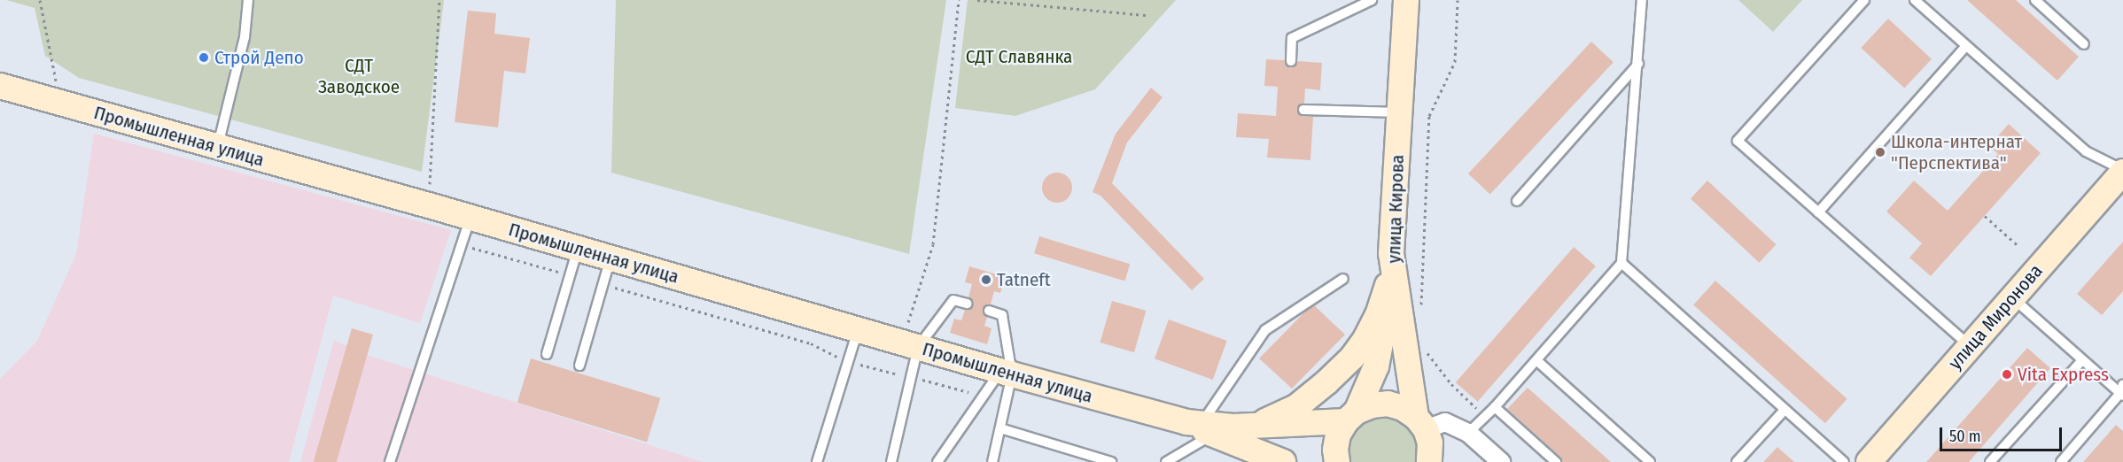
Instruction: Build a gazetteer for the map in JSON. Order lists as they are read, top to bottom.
{
  "streets": {
    "main road": ["Промышленная улица", "улица Кирова", "улица Миронова"]
  },
  "parks": ["СДТ Славянка", "СДТ Заводское"],
  "places": [
    "Строй Депо",
    "Школа-интернат \"Перспектива\"",
    "Tatneft",
    "Vita Express"
  ],
  "scale_bar": "50 m"
}
